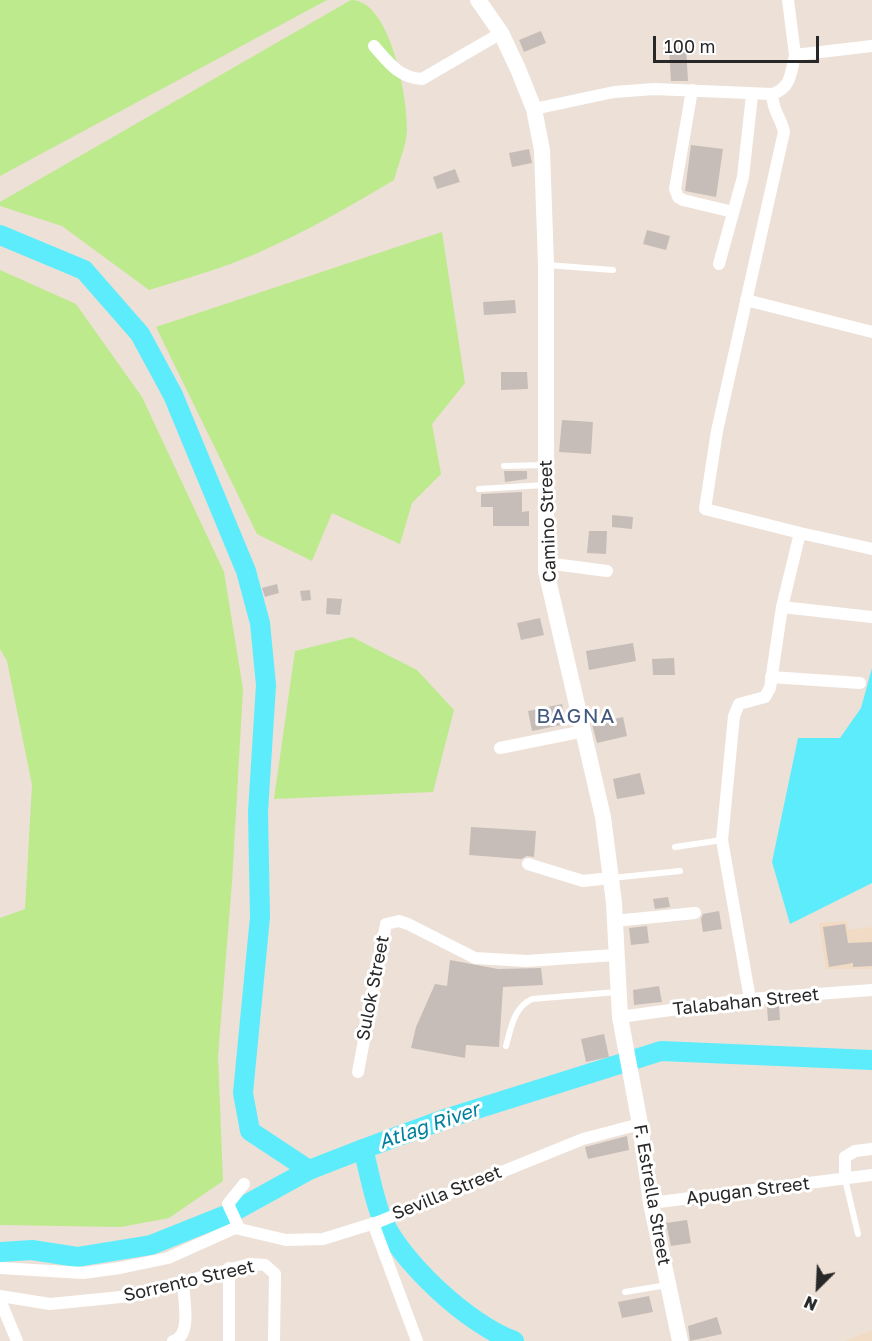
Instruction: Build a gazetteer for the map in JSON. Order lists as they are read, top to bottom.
{
  "streets": {
    "main road": ["Camino Street", "F. Estrella Street"],
    "street": [
      "Sulok Street",
      "Talabahan Street",
      "Apugan Street",
      "Sevilla Street",
      "Sorrento Street"
    ]
  },
  "crossings": [
    ["Camino Street", "Sulok Street"],
    ["Camino Street", "Talabahan Street"],
    ["Camino Street", "F. Estrella Street"],
    ["Apugan Street", "F. Estrella Street"],
    ["Sevilla Street", "F. Estrella Street"]
  ],
  "districts": ["BAGNA"],
  "water": ["Atlag River"],
  "scale_bar": "100 m",
  "north": "bottom left"
}
